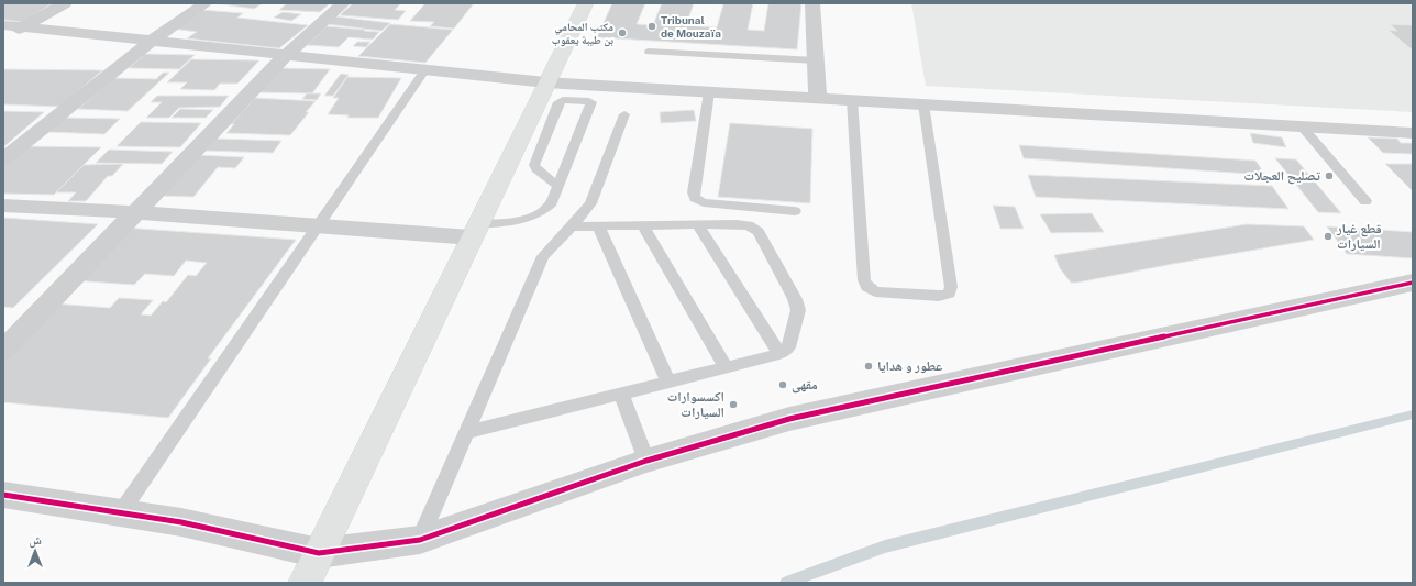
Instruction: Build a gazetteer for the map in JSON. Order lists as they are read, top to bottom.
{
  "places": [
    "Tribunal de Mouzaïa",
    "مكتب المحامي بن طيبة يعقوب",
    "تصليح العجلات",
    "قطع غيار السيارات",
    "عطور و هدايا",
    "مقهى",
    "اكسسوارات السيارات"
  ],
  "north": "top"
}
